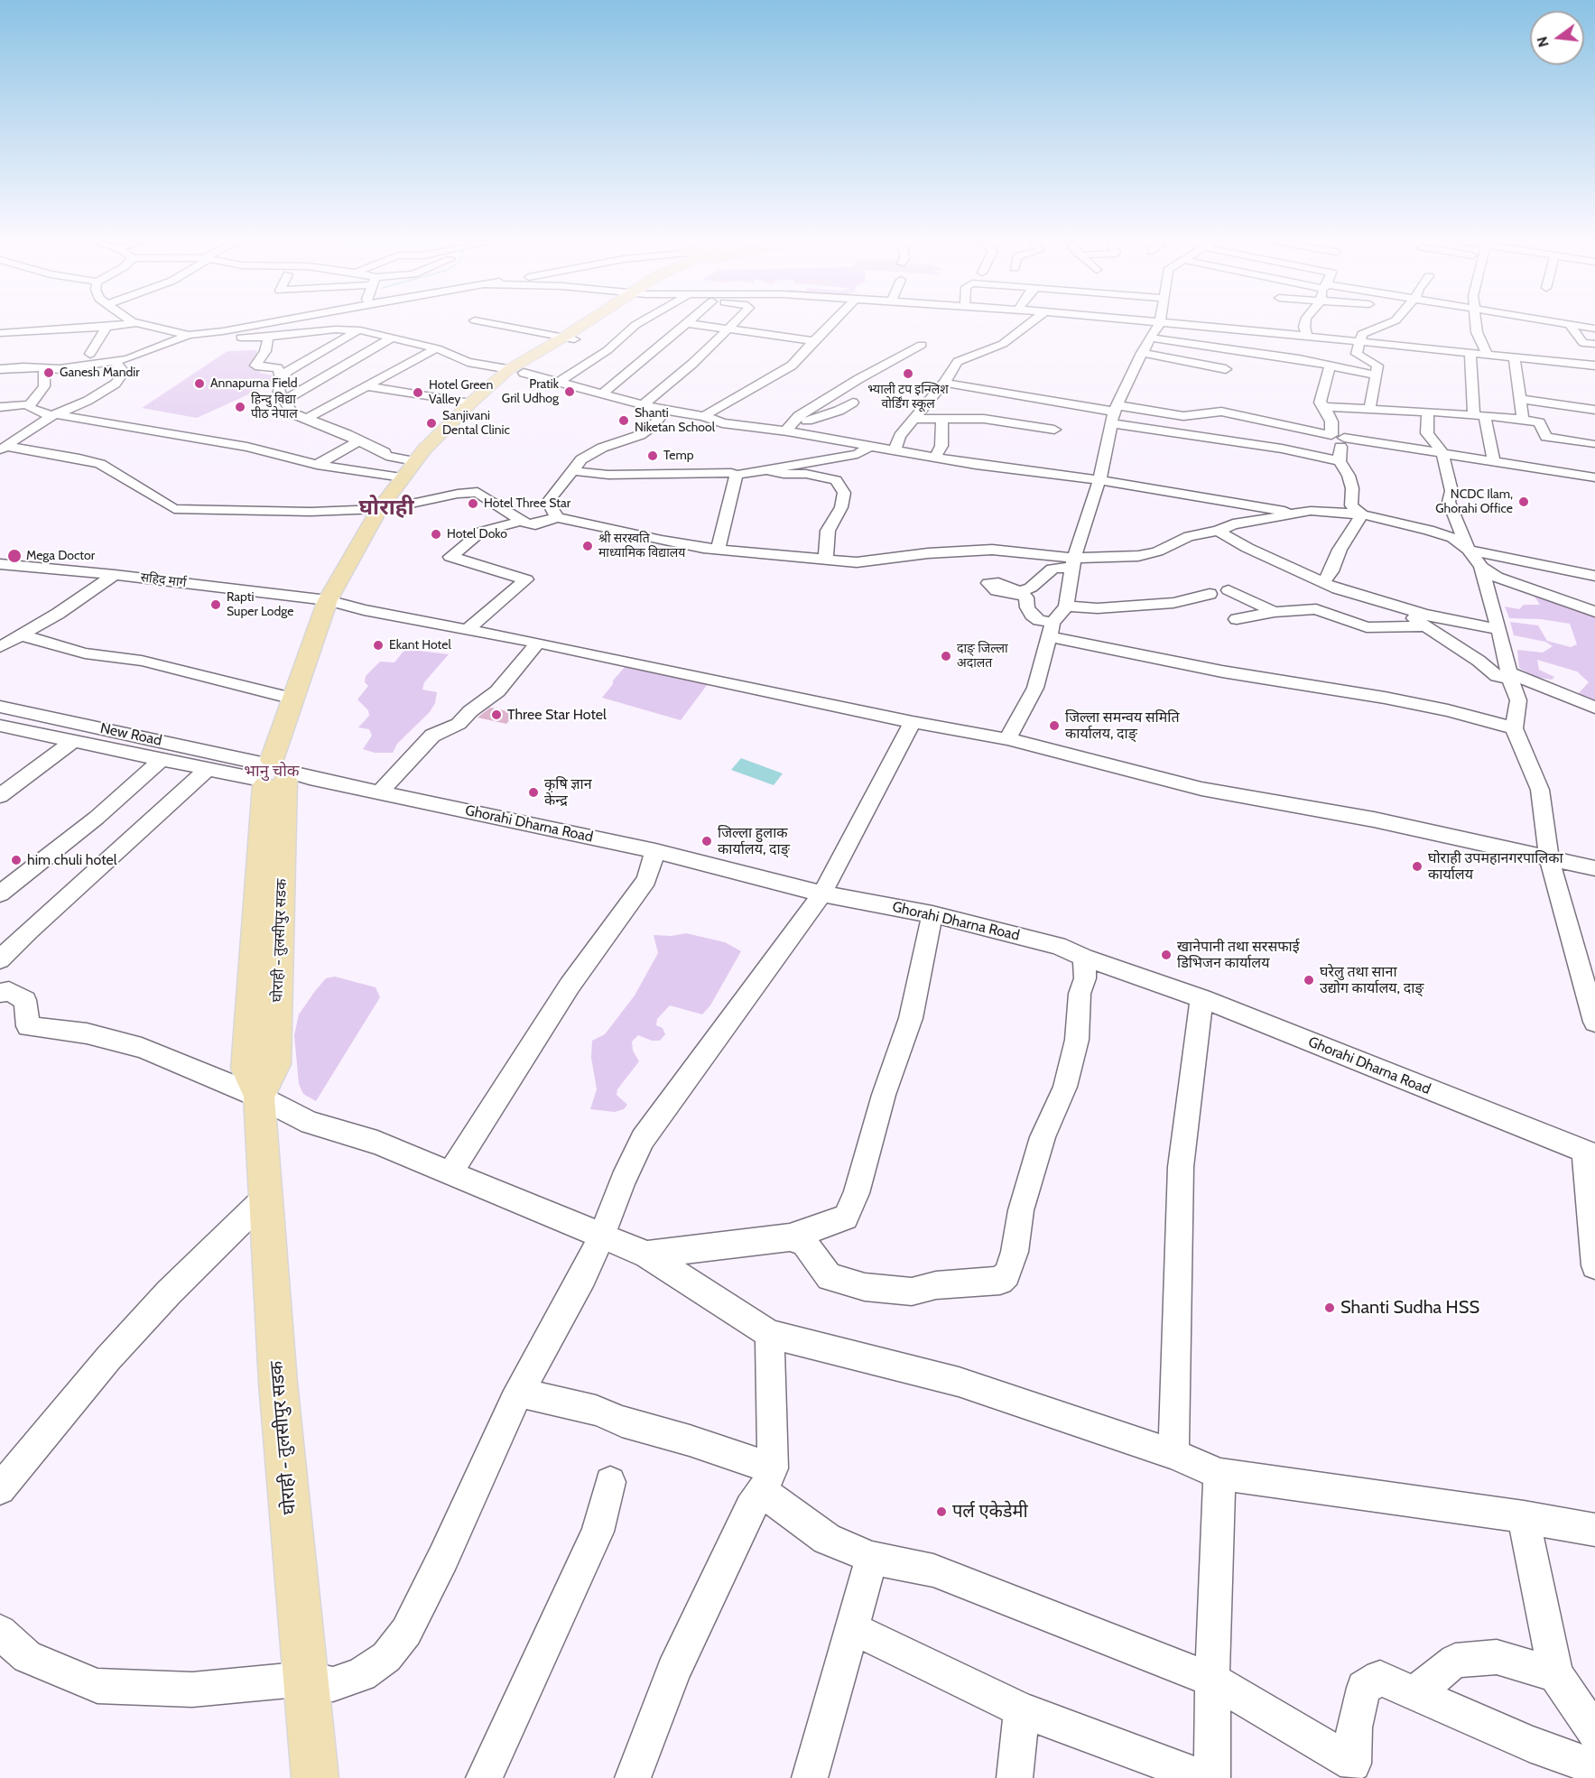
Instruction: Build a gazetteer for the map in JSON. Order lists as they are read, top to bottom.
{
  "streets": {
    "main road": ["घोराही - तुलसीपुर सडक"],
    "street": ["सहिद मार्ग", "New Road", "Ghorahi Dharna Road"]
  },
  "crossings": [
    ["सहिद मार्ग", "घोराही - तुलसीपुर सडक"],
    ["New Road", "Ghorahi Dharna Road"],
    ["New Road", "घोराही - तुलसीपुर सडक"],
    ["Ghorahi Dharna Road", "घोराही - तुलसीपुर सडक"]
  ],
  "districts": ["घोराही", "भानु चोक"],
  "places": [
    "Ganesh Mandir",
    "भ्याली टप इन्ग्लिश वोर्डिंग स्कूल",
    "Annapurna Field",
    "Pratik Gril Udhog",
    "Hotel Green Valley",
    "हिन्दु विद्या पीठ नेपाल",
    "Shanti Niketan School",
    "Sanjivani Dental Clinic",
    "Temp",
    "NCDC Ilam, Ghorahi Office",
    "Hotel Three Star",
    "Hotel Doko",
    "श्री सरस्वति माध्यामिक विद्यालय",
    "Mega Doctor",
    "Rapti Super Lodge",
    "Ekant Hotel",
    "दाङ् जिल्ला अदालत",
    "Three Star Hotel",
    "जिल्ला समन्वय समिति कार्यालय, दाङ्",
    "कृषि ज्ञान केन्द्र",
    "जिल्ला हुलाक कार्यालय, दाङ्",
    "him chuli hotel",
    "घोराही उपमहानगरपालिका कार्यालय",
    "खानेपानी तथा सरसफाई डिभिजन कार्यालय",
    "घरेलु तथा साना उद्योग कार्यालय, दाङ्",
    "Shanti Sudha HSS",
    "पर्ल एकेडेमी"
  ],
  "north": "left"
}
